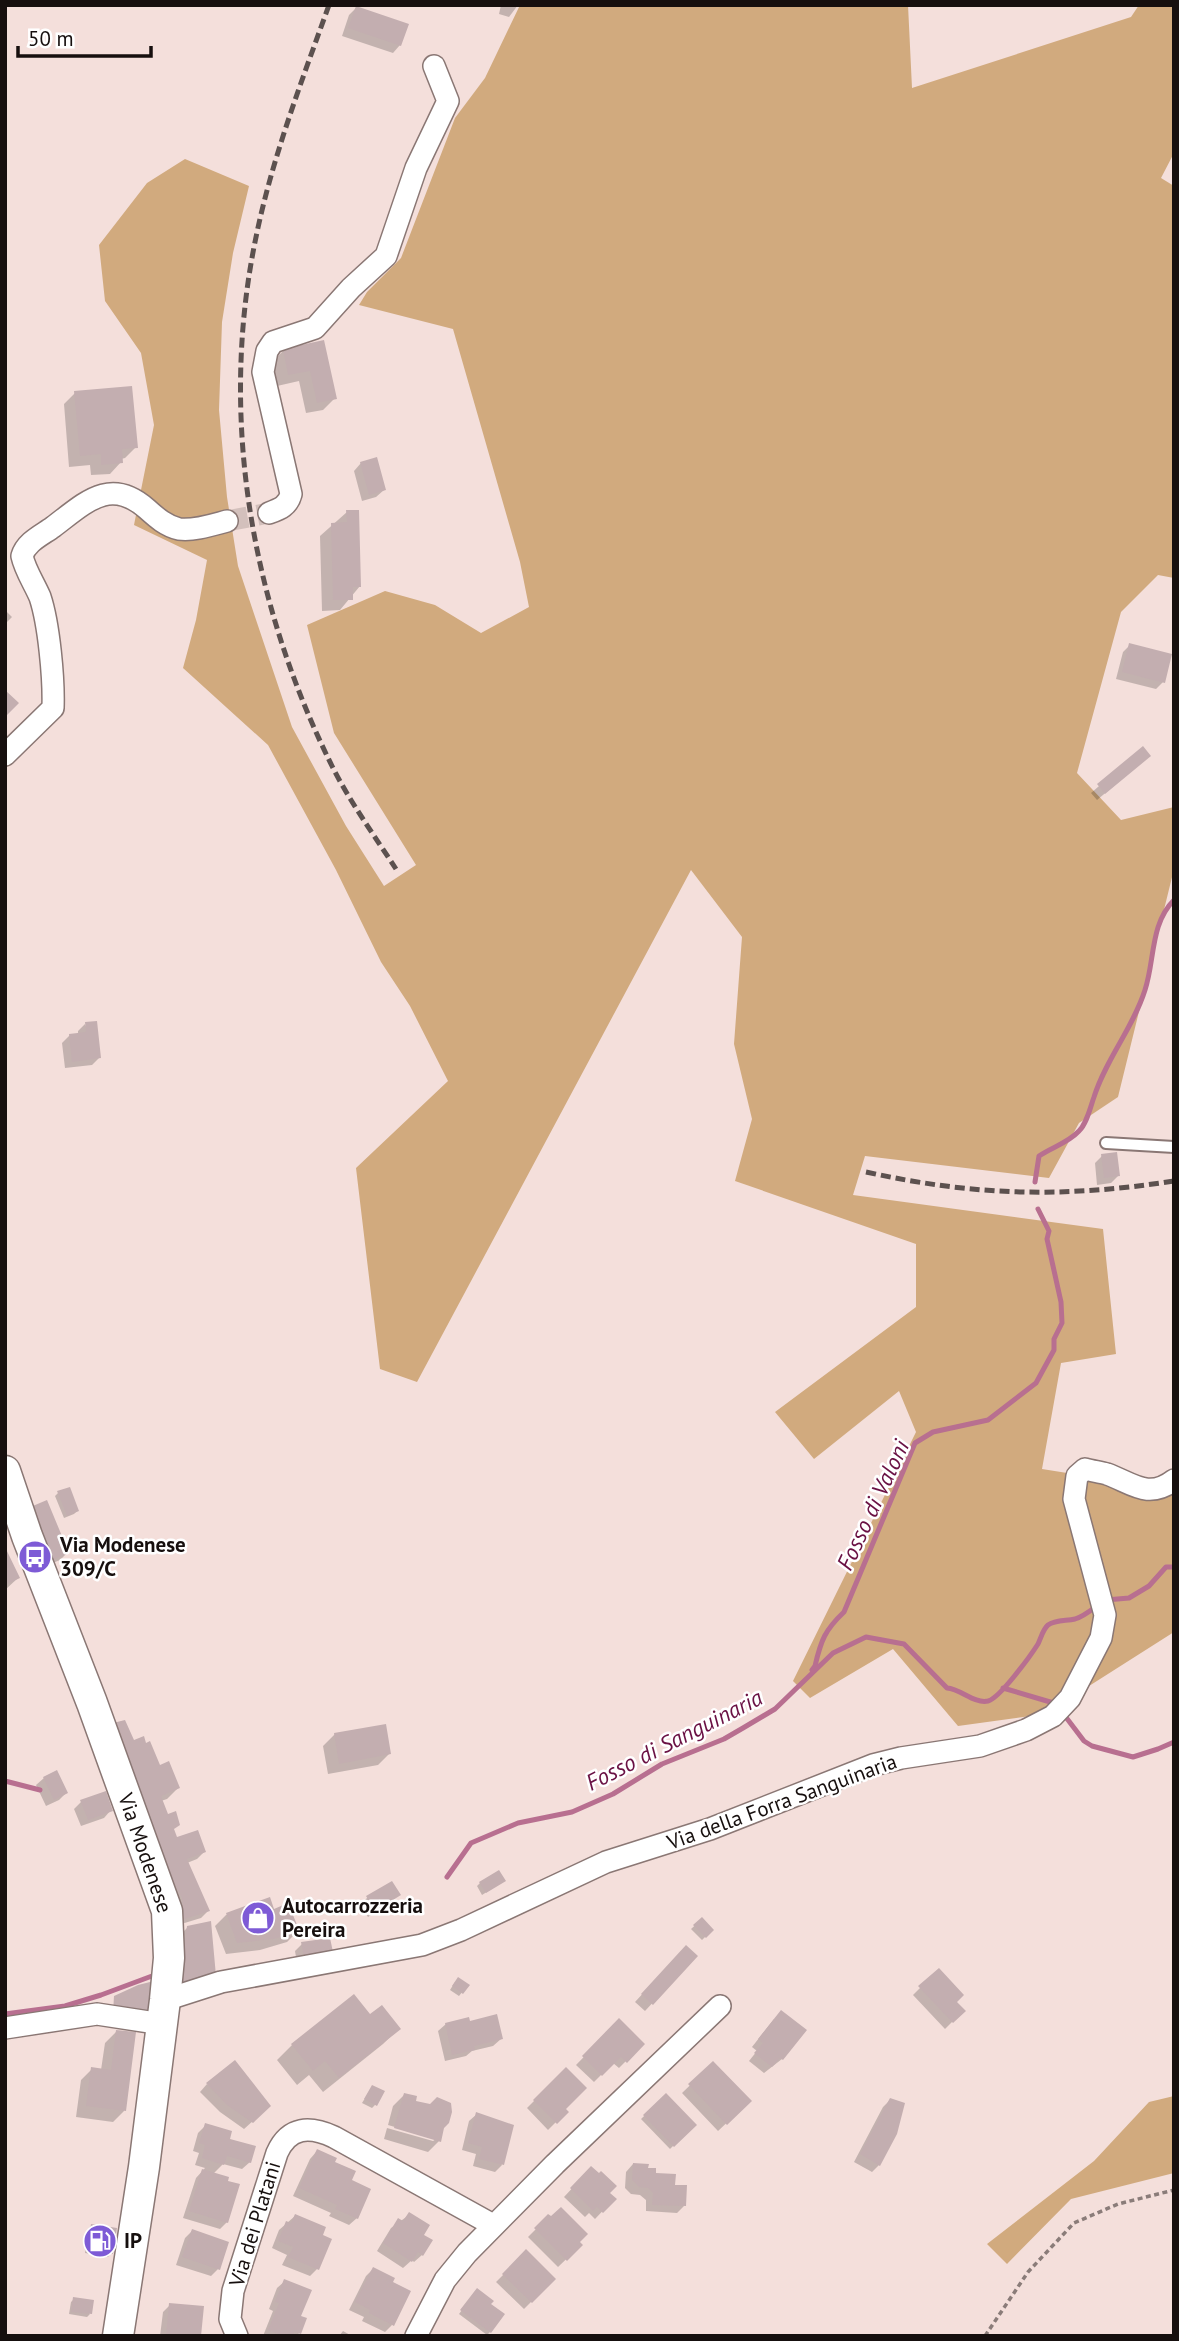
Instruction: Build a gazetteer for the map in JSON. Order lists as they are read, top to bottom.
{
  "streets": {
    "street": ["Via della Forra Sanguinaria", "Via Modenese", "Via dei Platani"]
  },
  "crossings": [
    ["Via della Forra Sanguinaria", "Via Modenese"]
  ],
  "water": ["Fosso di Valoni", "Fosso di Sanguinaria"],
  "places": {
    "bus stop": ["Via Modenese 309/C"],
    "shop": ["Autocarrozzeria Pereira"],
    "fuel station": ["IP"]
  },
  "scale_bar": "50 m"
}
